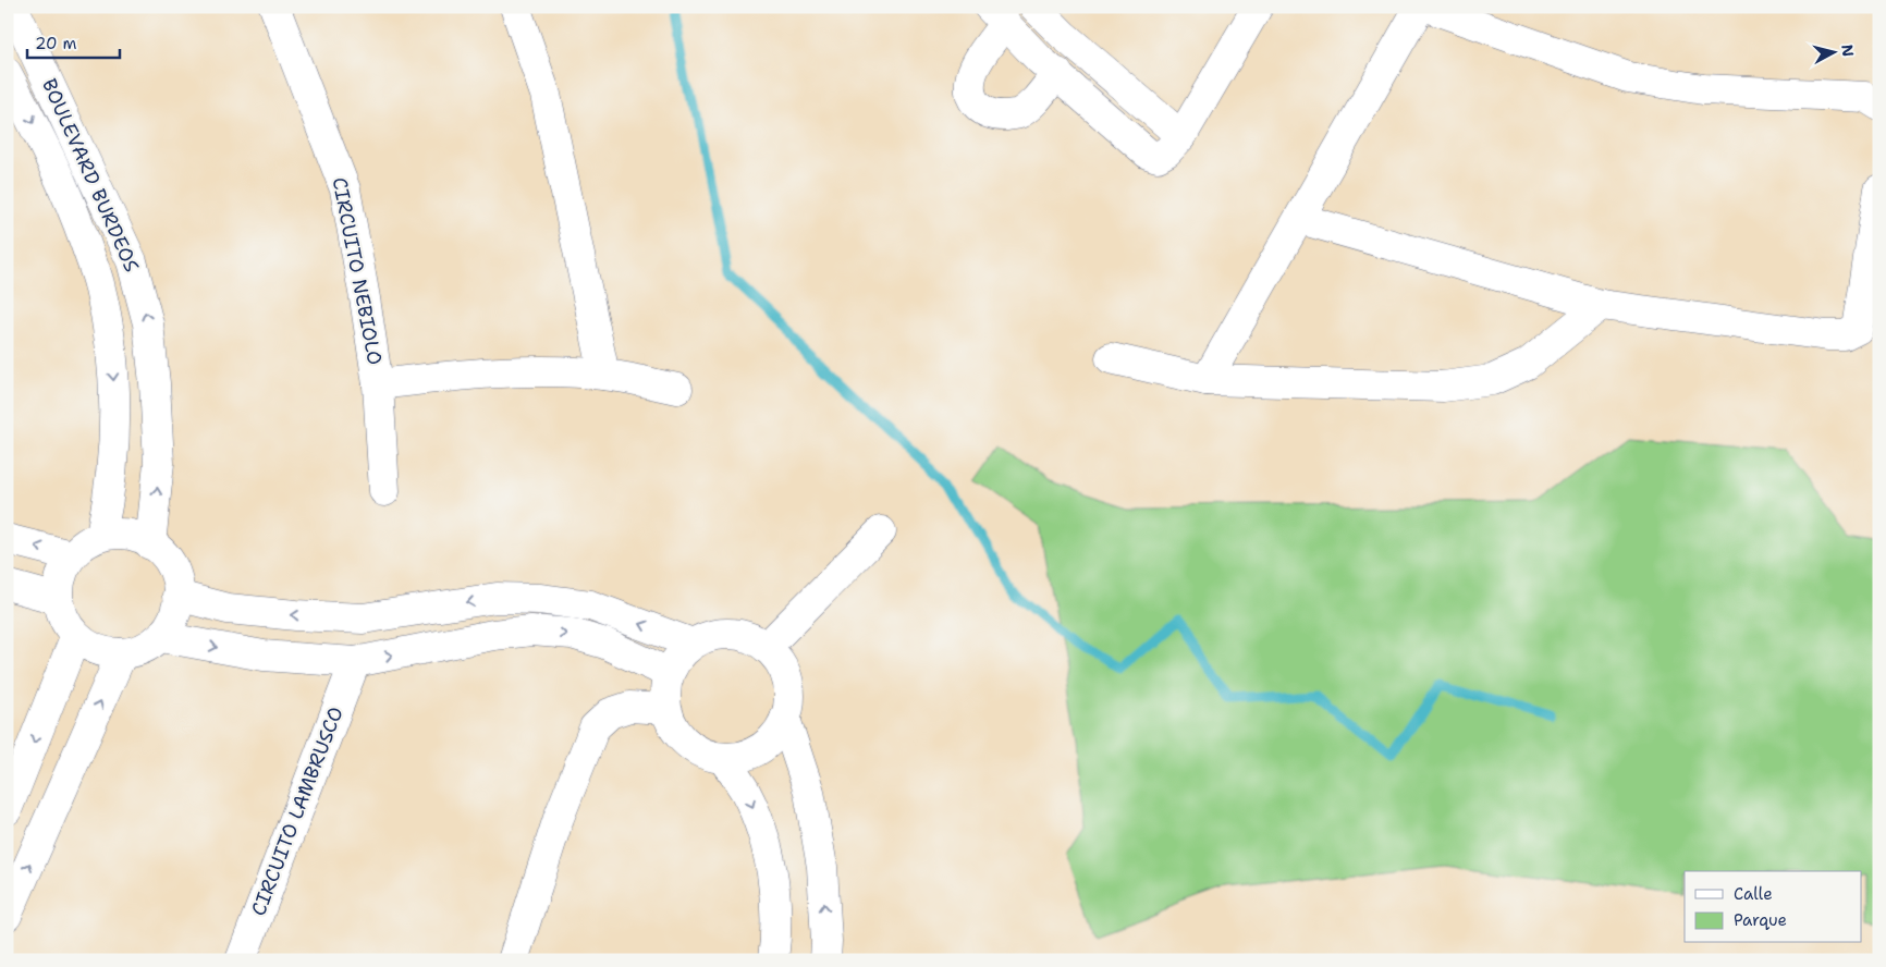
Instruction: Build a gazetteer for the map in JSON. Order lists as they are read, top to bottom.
{
  "streets": {
    "street": ["BOULEVARD BURDEOS", "CIRCUITO NEBIOLO", "CIRCUITO LAMBRUSCO"]
  },
  "legend": ["Calle", "Parque"],
  "scale_bar": "20 m",
  "north": "right"
}
